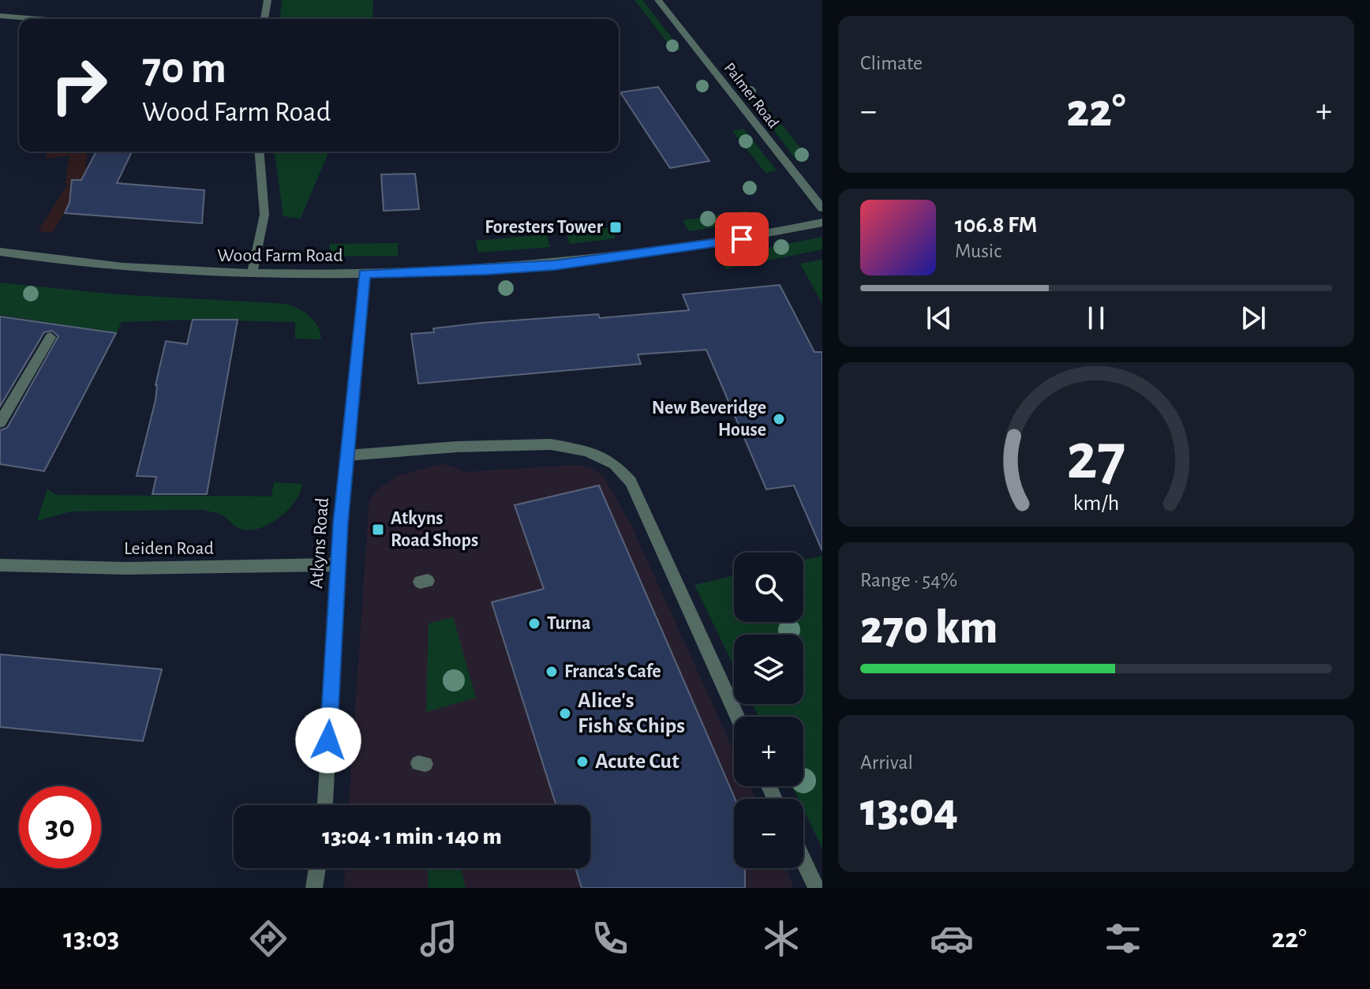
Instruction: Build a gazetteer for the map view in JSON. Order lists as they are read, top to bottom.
{
  "streets": {
    "street": [
      "Palmer Road",
      "Wood Farm Road",
      "Atkyns Road",
      "Leiden Road"
    ]
  },
  "crossings": [
    ["Wood Farm Road", "Atkyns Road"],
    ["Atkyns Road", "Leiden Road"]
  ],
  "places": {
    "transit": ["Foresters Tower", "Atkyns Road Shops"],
    "other": [
      "New Beveridge House",
      "Turna",
      "Franca's Cafe",
      "Alice's Fish & Chips",
      "Acute Cut"
    ]
  },
  "page": {
    "tile": [
      "Climate",
      ["Range · 54%", "270 km"],
      ["Arrival", "13:04"]
    ],
    "turn": ["70 m", "Wood Farm Road"],
    "heat": ["−", "22°", "+"],
    "song": ["106.8 FM", "Music"],
    "map_buttons": ["+", "−"],
    "limit": "30",
    "trip": "13:04 · 1 min · 140 m",
    "tabs": ["13:03", "22°"],
    "gauge": ["27", "km/h"]
  }
}
